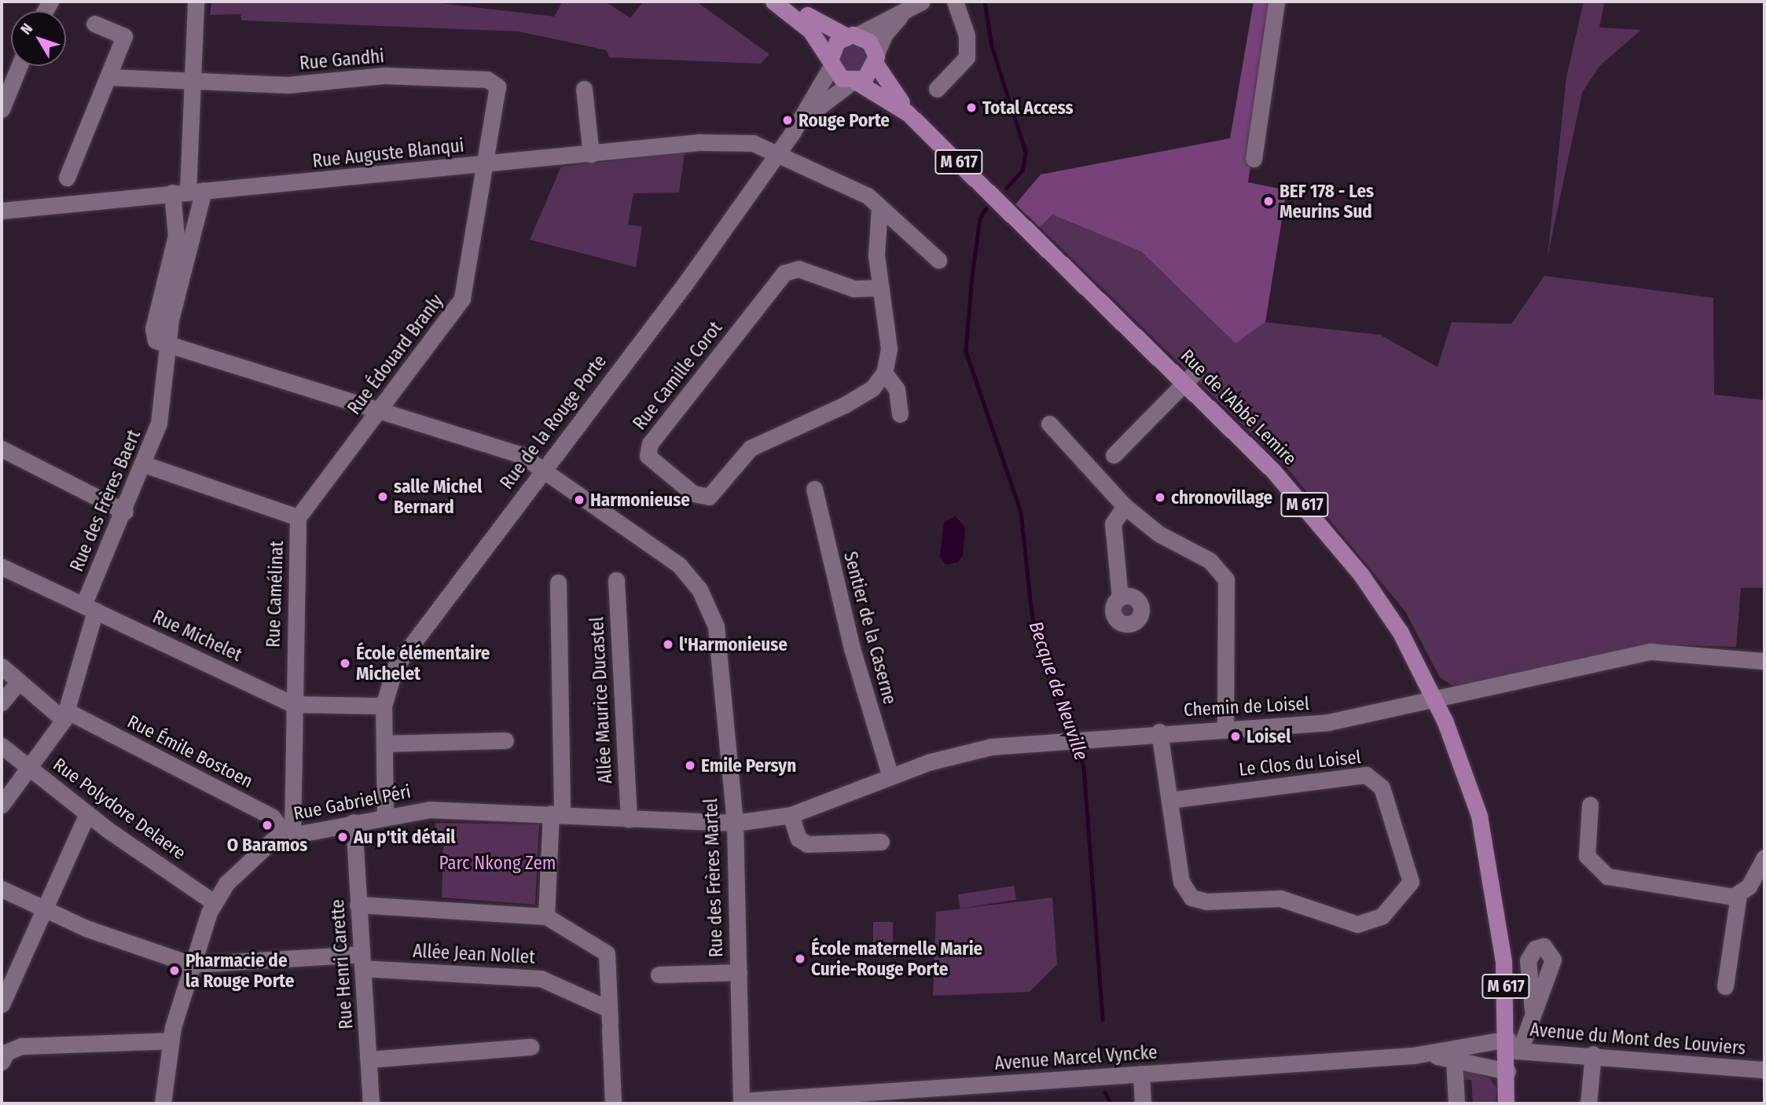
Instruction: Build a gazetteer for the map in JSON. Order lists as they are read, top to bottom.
{
  "streets": {
    "main road": ["M 617", "Rue de l'Abbé Lemire"],
    "street": [
      "Rue Gandhi",
      "Rue Auguste Blanqui",
      "Rue Édouard Branly",
      "Rue Camille Corot",
      "Rue de la Rouge Porte",
      "Rue des Frères Baert",
      "Rue Camélinat",
      "Sentier de la Caserne",
      "Rue Michelet",
      "Allée Maurice Ducastel",
      "Chemin de Loisel",
      "Rue Émile Bostoen",
      "Le Clos du Loisel",
      "Rue Gabriel Péri",
      "Rue Polydore Delaere",
      "Rue des Frères Martel",
      "Allée Jean Nollet",
      "Rue Henri Carette",
      "Avenue du Mont des Louviers",
      "Avenue Marcel Vyncke"
    ]
  },
  "crossings": [
    ["Rue Gandhi", "Rue Auguste Blanqui"],
    ["Rue Gandhi", "Rue Édouard Branly"],
    ["Rue Auguste Blanqui", "Rue Édouard Branly"],
    ["Rue Auguste Blanqui", "Rue de la Rouge Porte"],
    ["Rue Auguste Blanqui", "Rue des Frères Baert"],
    ["Rue Édouard Branly", "Rue Camélinat"],
    ["Rue Édouard Branly", "Rue des Frères Martel"],
    ["Rue de l'Abbé Lemire", "Rue de la Rouge Porte"],
    ["Rue de l'Abbé Lemire", "Chemin de Loisel"],
    ["Rue de l'Abbé Lemire", "Avenue du Mont des Louviers"],
    ["Rue de l'Abbé Lemire", "Avenue Marcel Vyncke"],
    ["Rue de la Rouge Porte", "Rue Michelet"],
    ["Rue de la Rouge Porte", "Rue Gabriel Péri"],
    ["Rue de la Rouge Porte", "Rue des Frères Martel"],
    ["Rue des Frères Baert", "Rue Camélinat"],
    ["Rue des Frères Baert", "Rue Michelet"],
    ["Rue des Frères Baert", "Rue Émile Bostoen"],
    ["Rue des Frères Baert", "Rue Polydore Delaere"],
    ["Rue des Frères Baert", "Rue des Frères Martel"],
    ["Rue Camélinat", "Rue Michelet"],
    ["Rue Camélinat", "Rue Émile Bostoen"],
    ["Rue Camélinat", "Rue Gabriel Péri"],
    ["Sentier de la Caserne", "Chemin de Loisel"],
    ["Allée Maurice Ducastel", "Rue Gabriel Péri"],
    ["Chemin de Loisel", "Le Clos du Loisel"],
    ["Chemin de Loisel", "Rue Gabriel Péri"],
    ["Chemin de Loisel", "Rue des Frères Martel"],
    ["Rue Émile Bostoen", "Rue Gabriel Péri"],
    ["Rue Gabriel Péri", "Rue Polydore Delaere"],
    ["Rue Gabriel Péri", "Rue des Frères Martel"],
    ["Rue Gabriel Péri", "Allée Jean Nollet"],
    ["Rue Gabriel Péri", "Rue Henri Carette"],
    ["Rue des Frères Martel", "Avenue Marcel Vyncke"],
    ["Allée Jean Nollet", "Rue Henri Carette"],
    ["Avenue du Mont des Louviers", "Avenue Marcel Vyncke"]
  ],
  "water": ["Becque de Neuville"],
  "parks": ["Parc Nkong Zem"],
  "places": [
    "Total Access",
    "Rouge Porte",
    "BEF 178 - Les Meurins Sud",
    "salle Michel Bernard",
    "chronovillage",
    "Harmonieuse",
    "l'Harmonieuse",
    "École élémentaire Michelet",
    "Loisel",
    "Emile Persyn",
    "O Baramos",
    "Au p'tit détail",
    "École maternelle Marie Curie-Rouge Porte",
    "Pharmacie de la Rouge Porte"
  ],
  "north": "top left"
}
